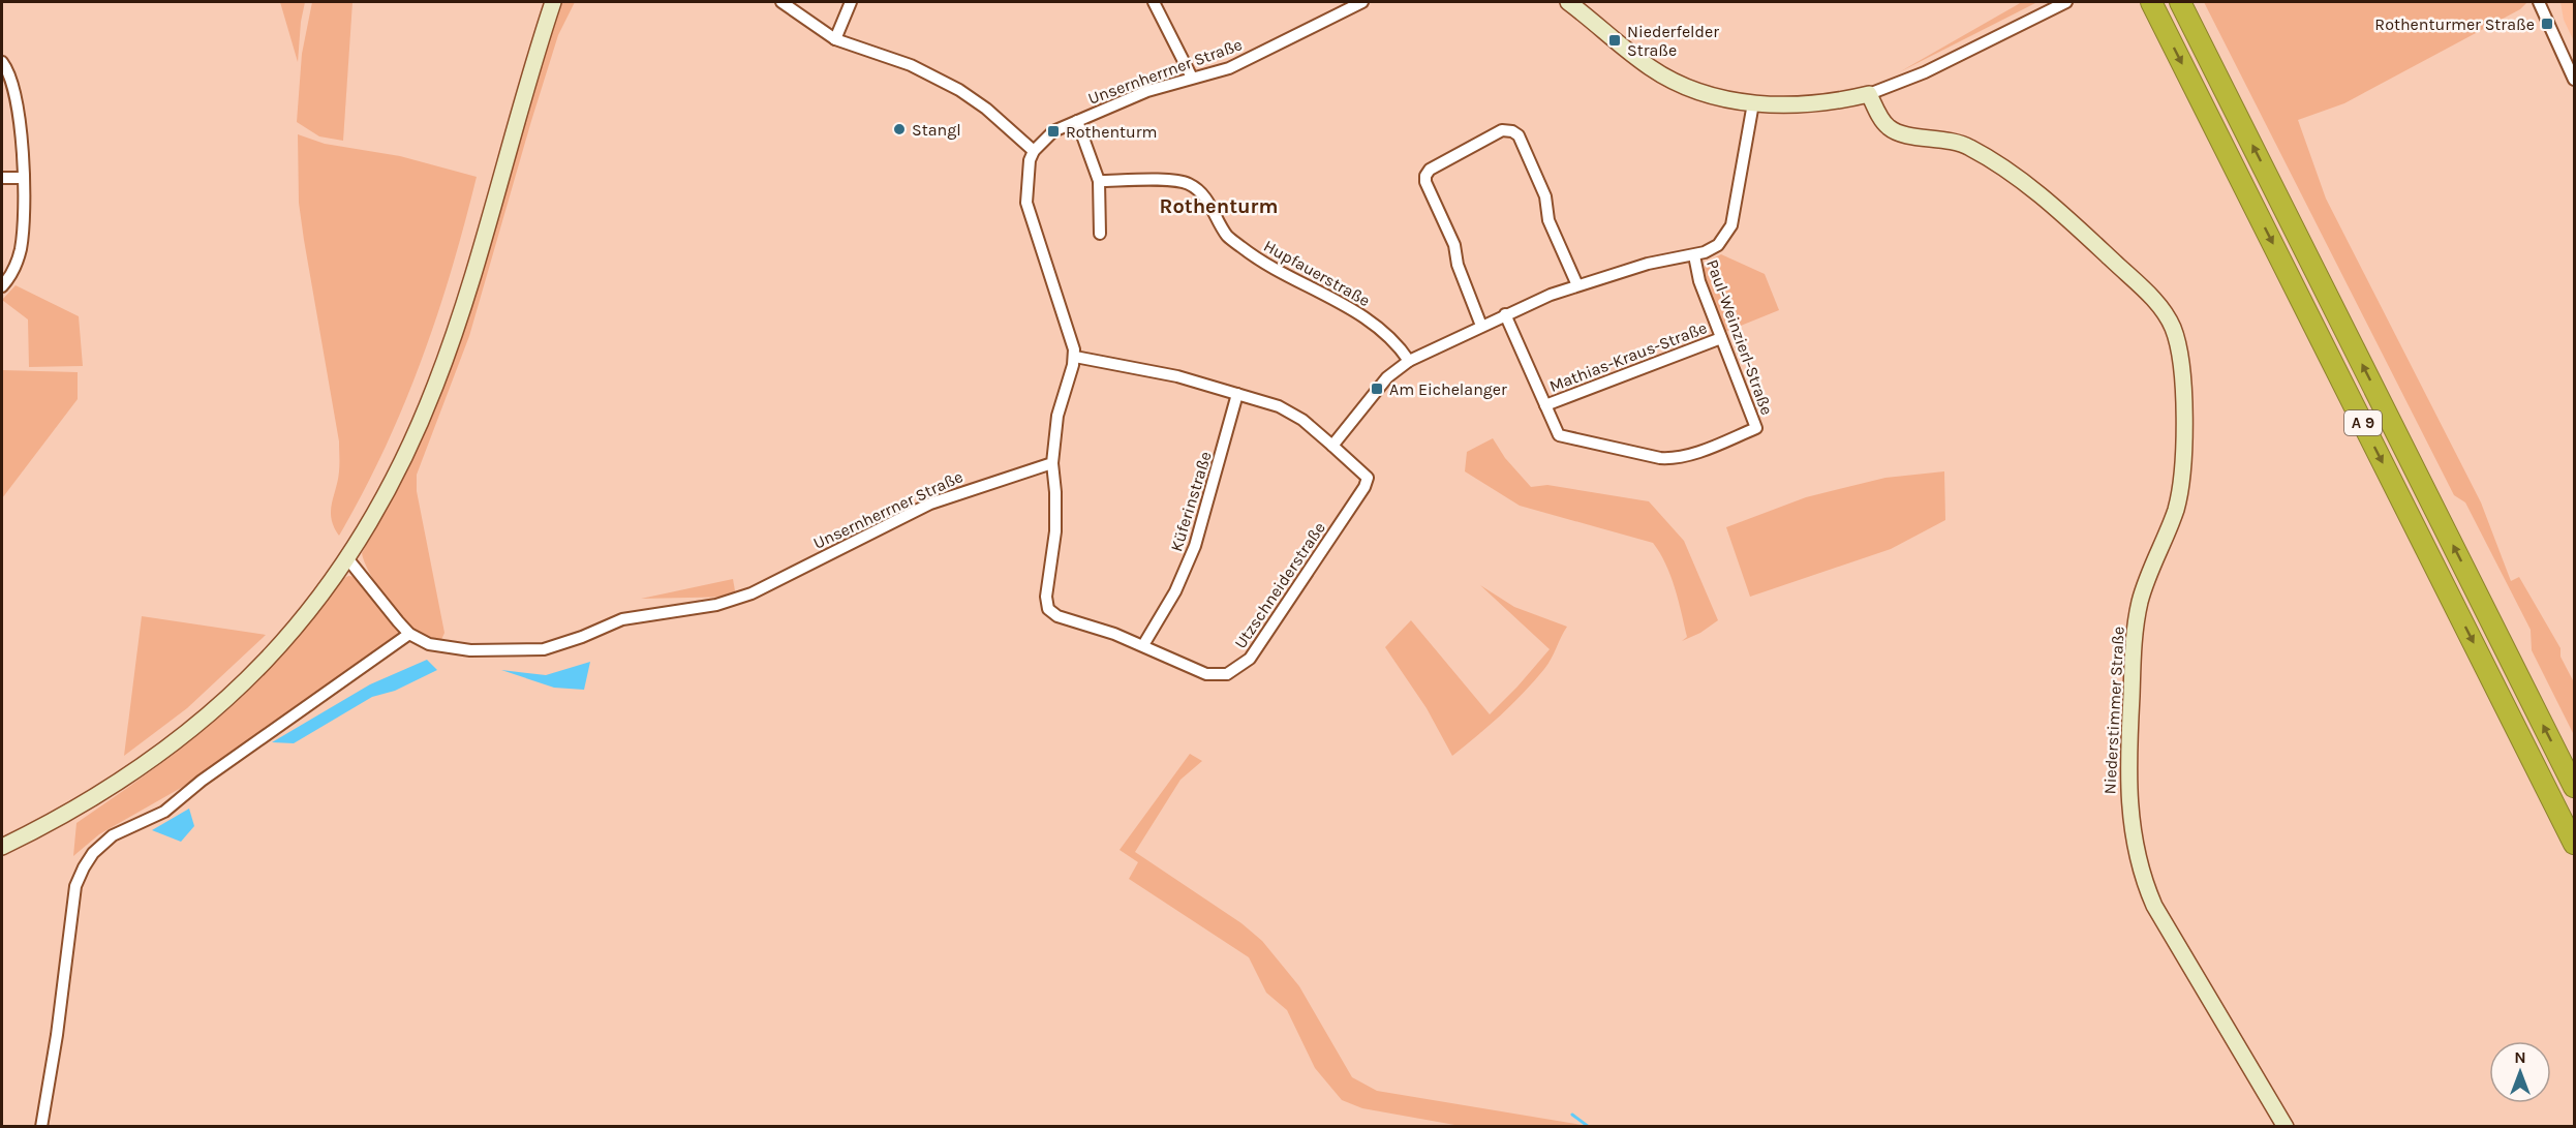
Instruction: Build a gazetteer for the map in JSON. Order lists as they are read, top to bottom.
{
  "streets": {
    "highway": ["A 9"],
    "street": [
      "Unsernherrner Straße",
      "Hupfauerstraße",
      "Paul-Weinzierl-Straße",
      "Mathias-Kraus-Straße",
      "Küferinstraße",
      "Utzschneiderstraße",
      "Niederstimmer Straße"
    ]
  },
  "crossings": [
    ["Unsernherrner Straße", "Hupfauerstraße"],
    ["Unsernherrner Straße", "Utzschneiderstraße"],
    ["Paul-Weinzierl-Straße", "Mathias-Kraus-Straße"],
    ["Küferinstraße", "Utzschneiderstraße"]
  ],
  "districts": ["Rothenturm"],
  "places": {
    "transit": [
      "Rothenturmer Straße",
      "Niederfelder Straße",
      "Rothenturm",
      "Am Eichelanger"
    ],
    "other": ["Stangl"]
  },
  "north": "top"
}
